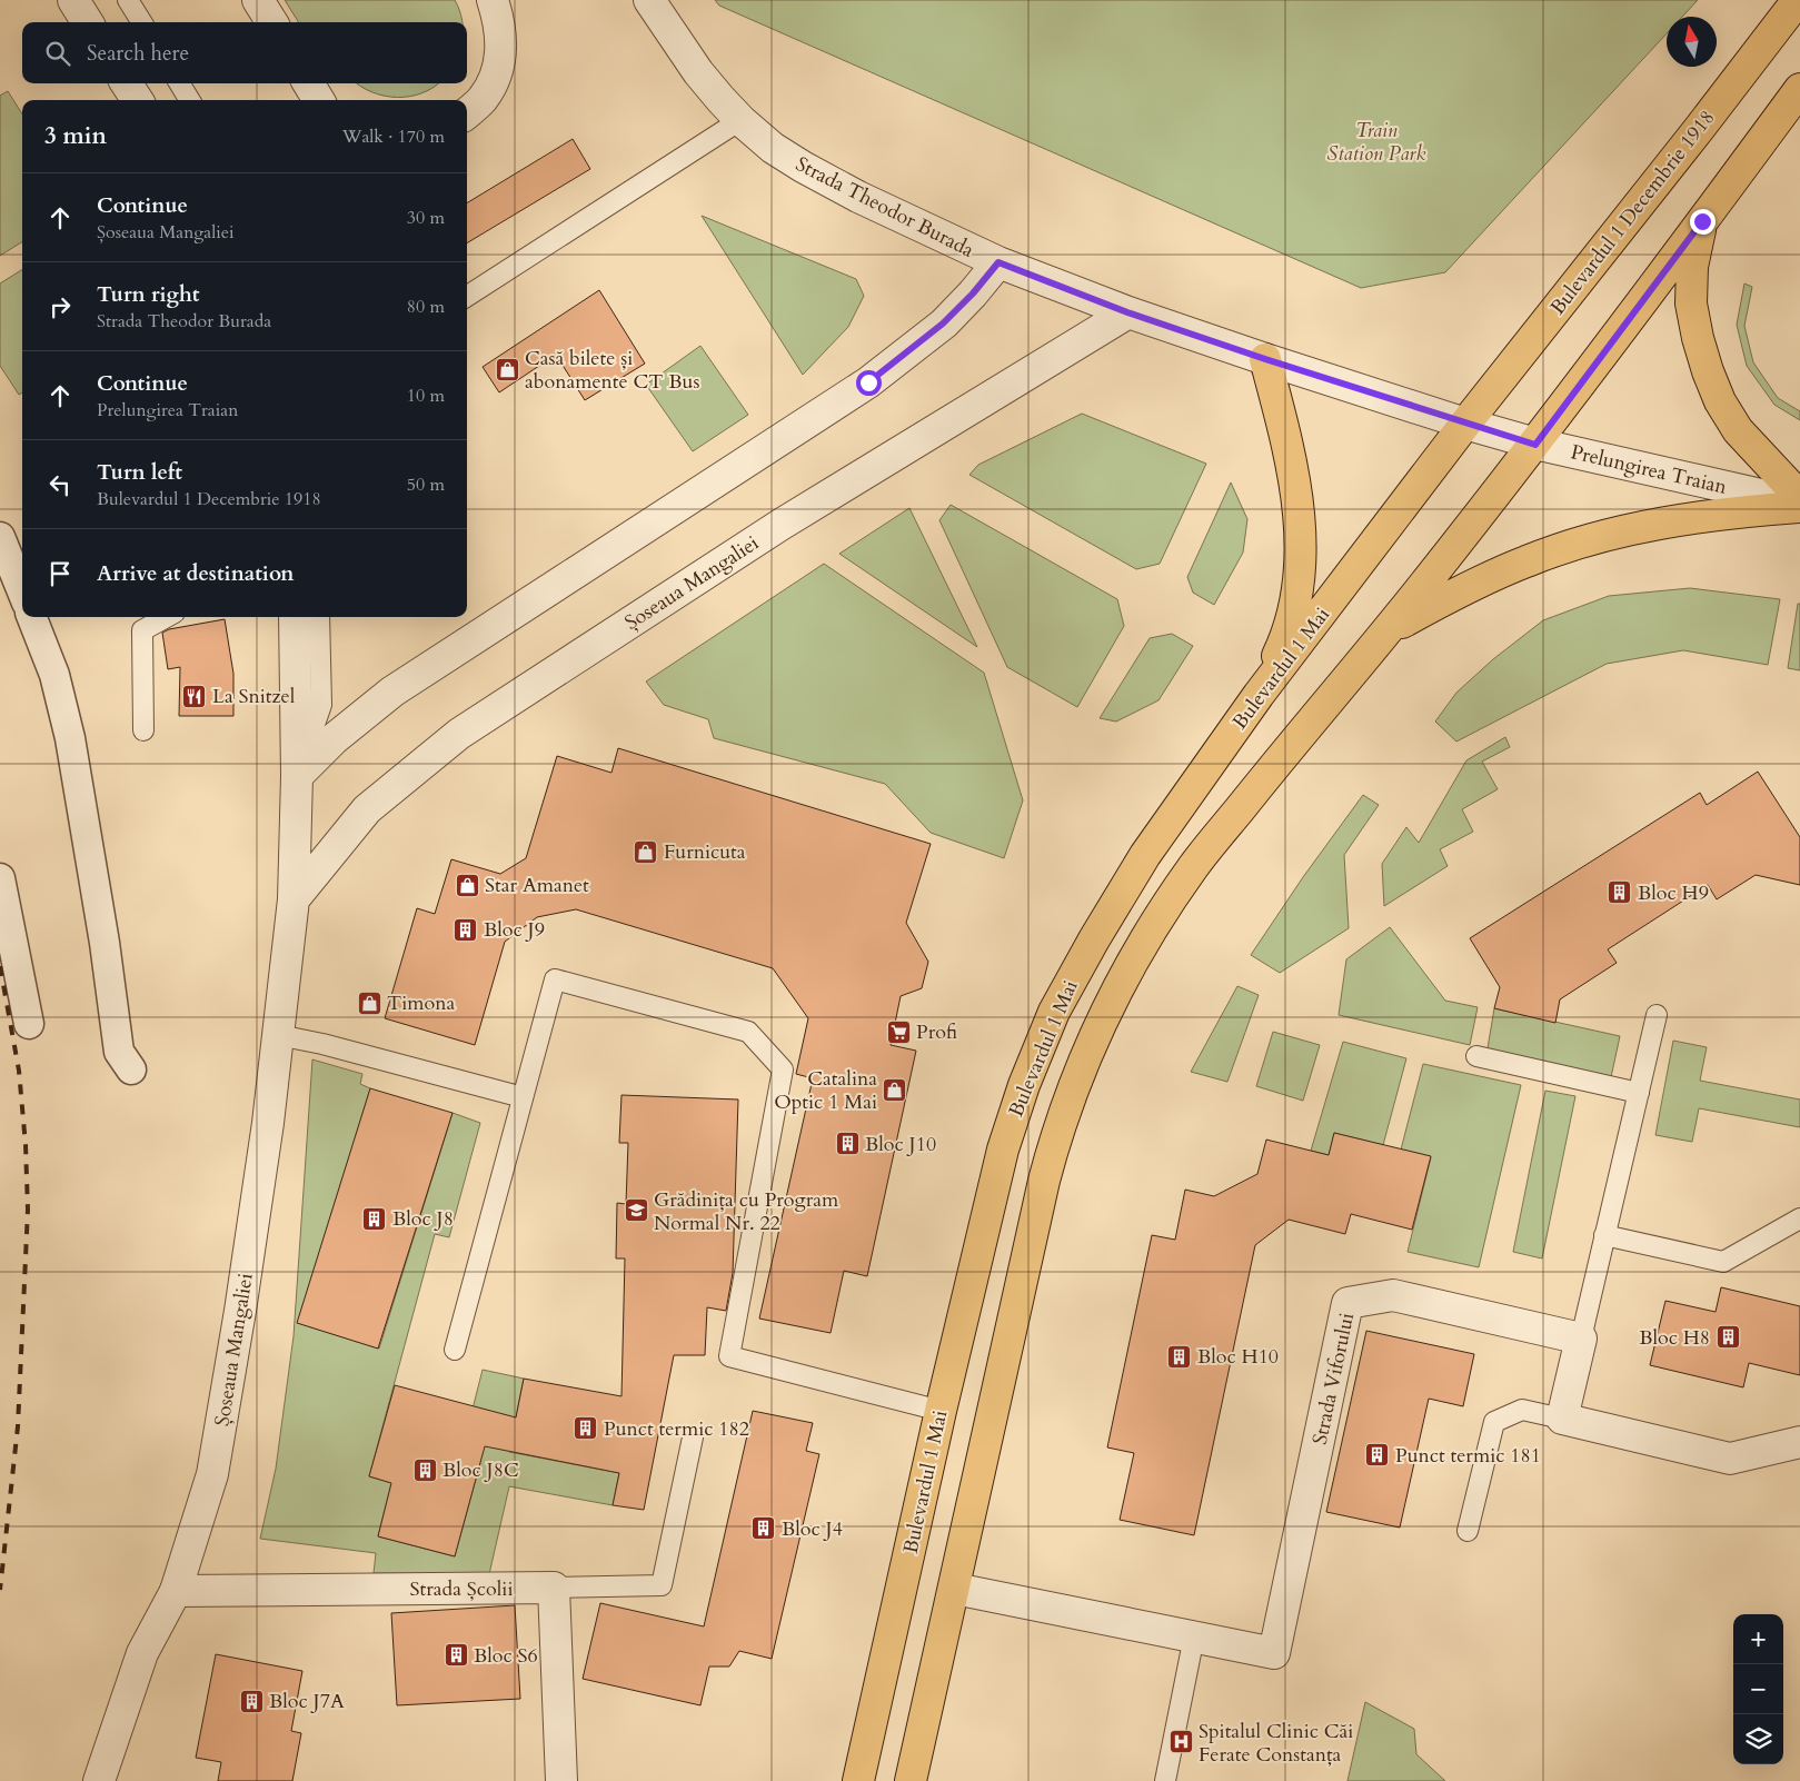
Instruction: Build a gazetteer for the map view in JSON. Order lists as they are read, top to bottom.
{
  "streets": {
    "main road": ["Bulevardul 1 Decembrie 1918", "Bulevardul 1 Mai"],
    "street": [
      "Strada Theodor Burada",
      "Prelungirea Traian",
      "Șoseaua Mangaliei",
      "Strada Viforului",
      "Strada Școlii"
    ]
  },
  "crossings": [
    ["Strada Theodor Burada", "Bulevardul 1 Decembrie 1918"],
    ["Strada Theodor Burada", "Prelungirea Traian"],
    ["Strada Theodor Burada", "Șoseaua Mangaliei"],
    ["Strada Theodor Burada", "Bulevardul 1 Mai"],
    ["Bulevardul 1 Decembrie 1918", "Prelungirea Traian"],
    ["Bulevardul 1 Decembrie 1918", "Bulevardul 1 Mai"],
    ["Prelungirea Traian", "Bulevardul 1 Mai"],
    ["Șoseaua Mangaliei", "Strada Școlii"]
  ],
  "parks": ["Train Station Park"],
  "places": {
    "shop": [
      "Casă bilete și abonamente CT Bus",
      "Furnicuta",
      "Star Amanet",
      "Timona",
      "Catalina Optic 1 Mai"
    ],
    "restaurant": ["La Snitzel"],
    "building": [
      "Bloc H9",
      "Bloc J9",
      "Bloc J10",
      "Bloc J8",
      "Bloc H8",
      "Bloc H10",
      "Punct termic 182",
      "Punct termic 181",
      "Bloc J8C",
      "Bloc J4",
      "Bloc S6",
      "Bloc J7A"
    ],
    "supermarket": ["Profi"],
    "school or university": ["Grădinița cu Program Normal Nr. 22"],
    "hospital": ["Spitalul Clinic Căi Ferate Constanța"]
  },
  "north": "top",
  "page": {
    "search": "Search here",
    "heading": ["3 min", "Walk · 170 m"],
    "list": [
      ["Continue", "Șoseaua Mangaliei", "30 m"],
      ["Turn right", "Strada Theodor Burada", "80 m"],
      ["Continue", "Prelungirea Traian", "10 m"],
      ["Turn left", "Bulevardul 1 Decembrie 1918", "50 m"],
      "Arrive at destination"
    ],
    "map_buttons": ["+", "−"]
  }
}
